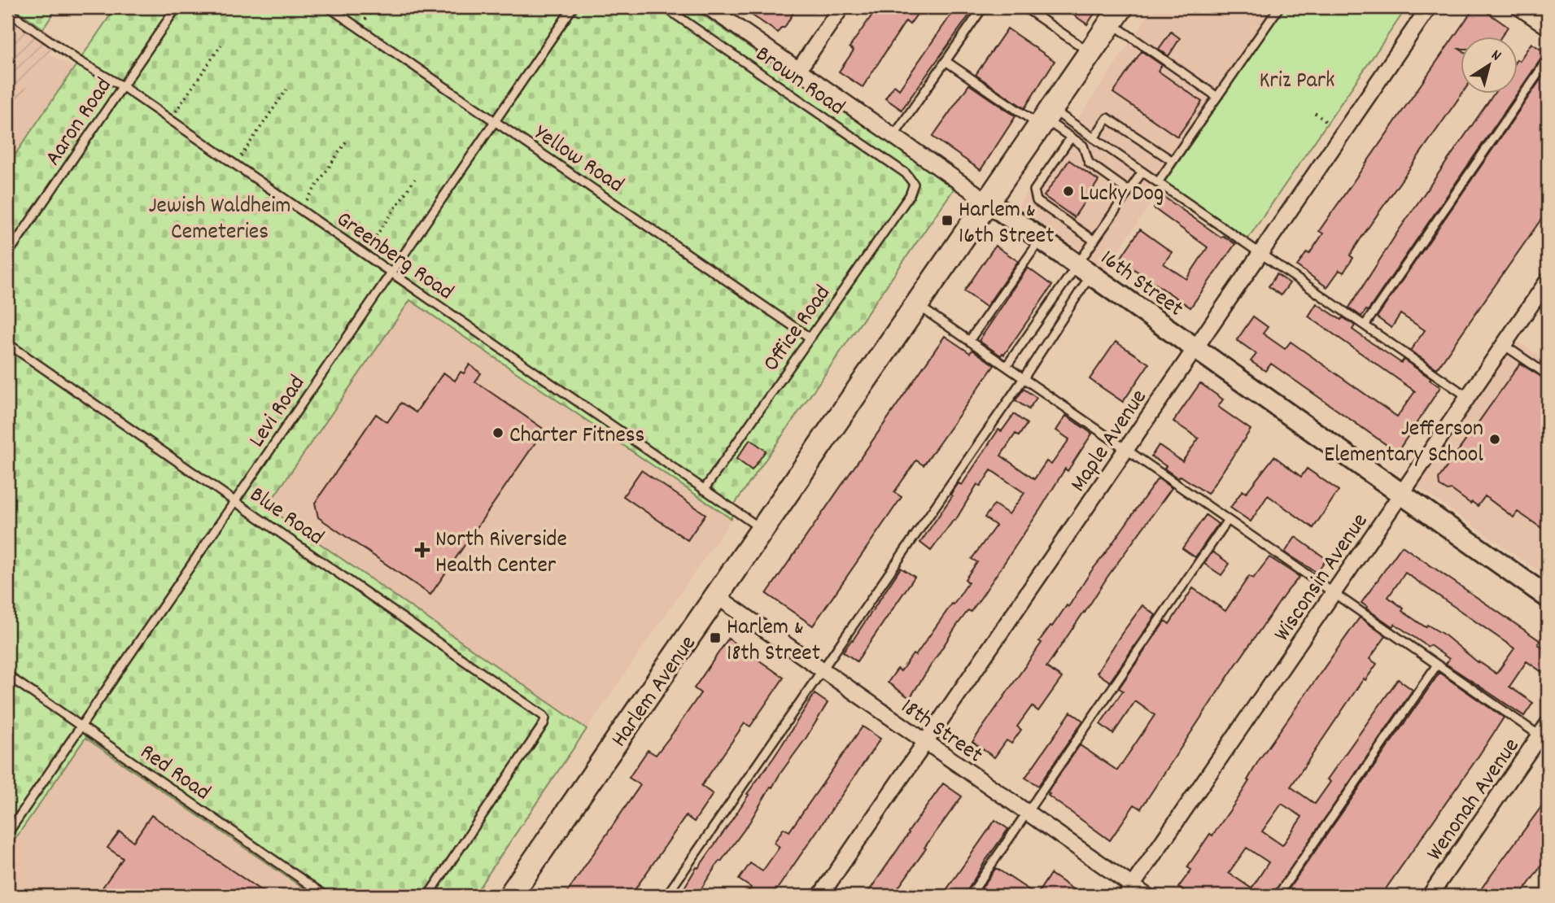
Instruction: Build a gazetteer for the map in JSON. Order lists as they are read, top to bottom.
{
  "streets": {
    "main road": ["Harlem Avenue"],
    "street": [
      "16th Street",
      "Maple Avenue",
      "Wisconsin Avenue",
      "18th Street",
      "Wenonah Avenue"
    ],
    "lane": [
      "Brown Road",
      "Aaron Road",
      "Yellow Road",
      "Greenberg Road",
      "Office Road",
      "Levi Road",
      "Blue Road",
      "Red Road"
    ]
  },
  "crossings": [
    ["Brown Road", "Office Road"],
    ["Aaron Road", "Greenberg Road"],
    ["Yellow Road", "Office Road"],
    ["Yellow Road", "Levi Road"],
    ["Greenberg Road", "Office Road"],
    ["Greenberg Road", "Levi Road"],
    ["Greenberg Road", "Harlem Avenue"],
    ["16th Street", "Maple Avenue"],
    ["16th Street", "Wisconsin Avenue"],
    ["16th Street", "Harlem Avenue"],
    ["Levi Road", "Blue Road"],
    ["Levi Road", "Red Road"],
    ["Maple Avenue", "18th Street"],
    ["Wisconsin Avenue", "18th Street"],
    ["Harlem Avenue", "18th Street"]
  ],
  "parks": ["Kriz Park", "Jewish Waldheim Cemeteries"],
  "places": {
    "other": ["Lucky Dog", "Charter Fitness", "Jefferson Elementary School"],
    "transit": ["Harlem & 16th Street", "Harlem & 18th Street"],
    "health": ["North Riverside Health Center"]
  },
  "north": "top right"
}
